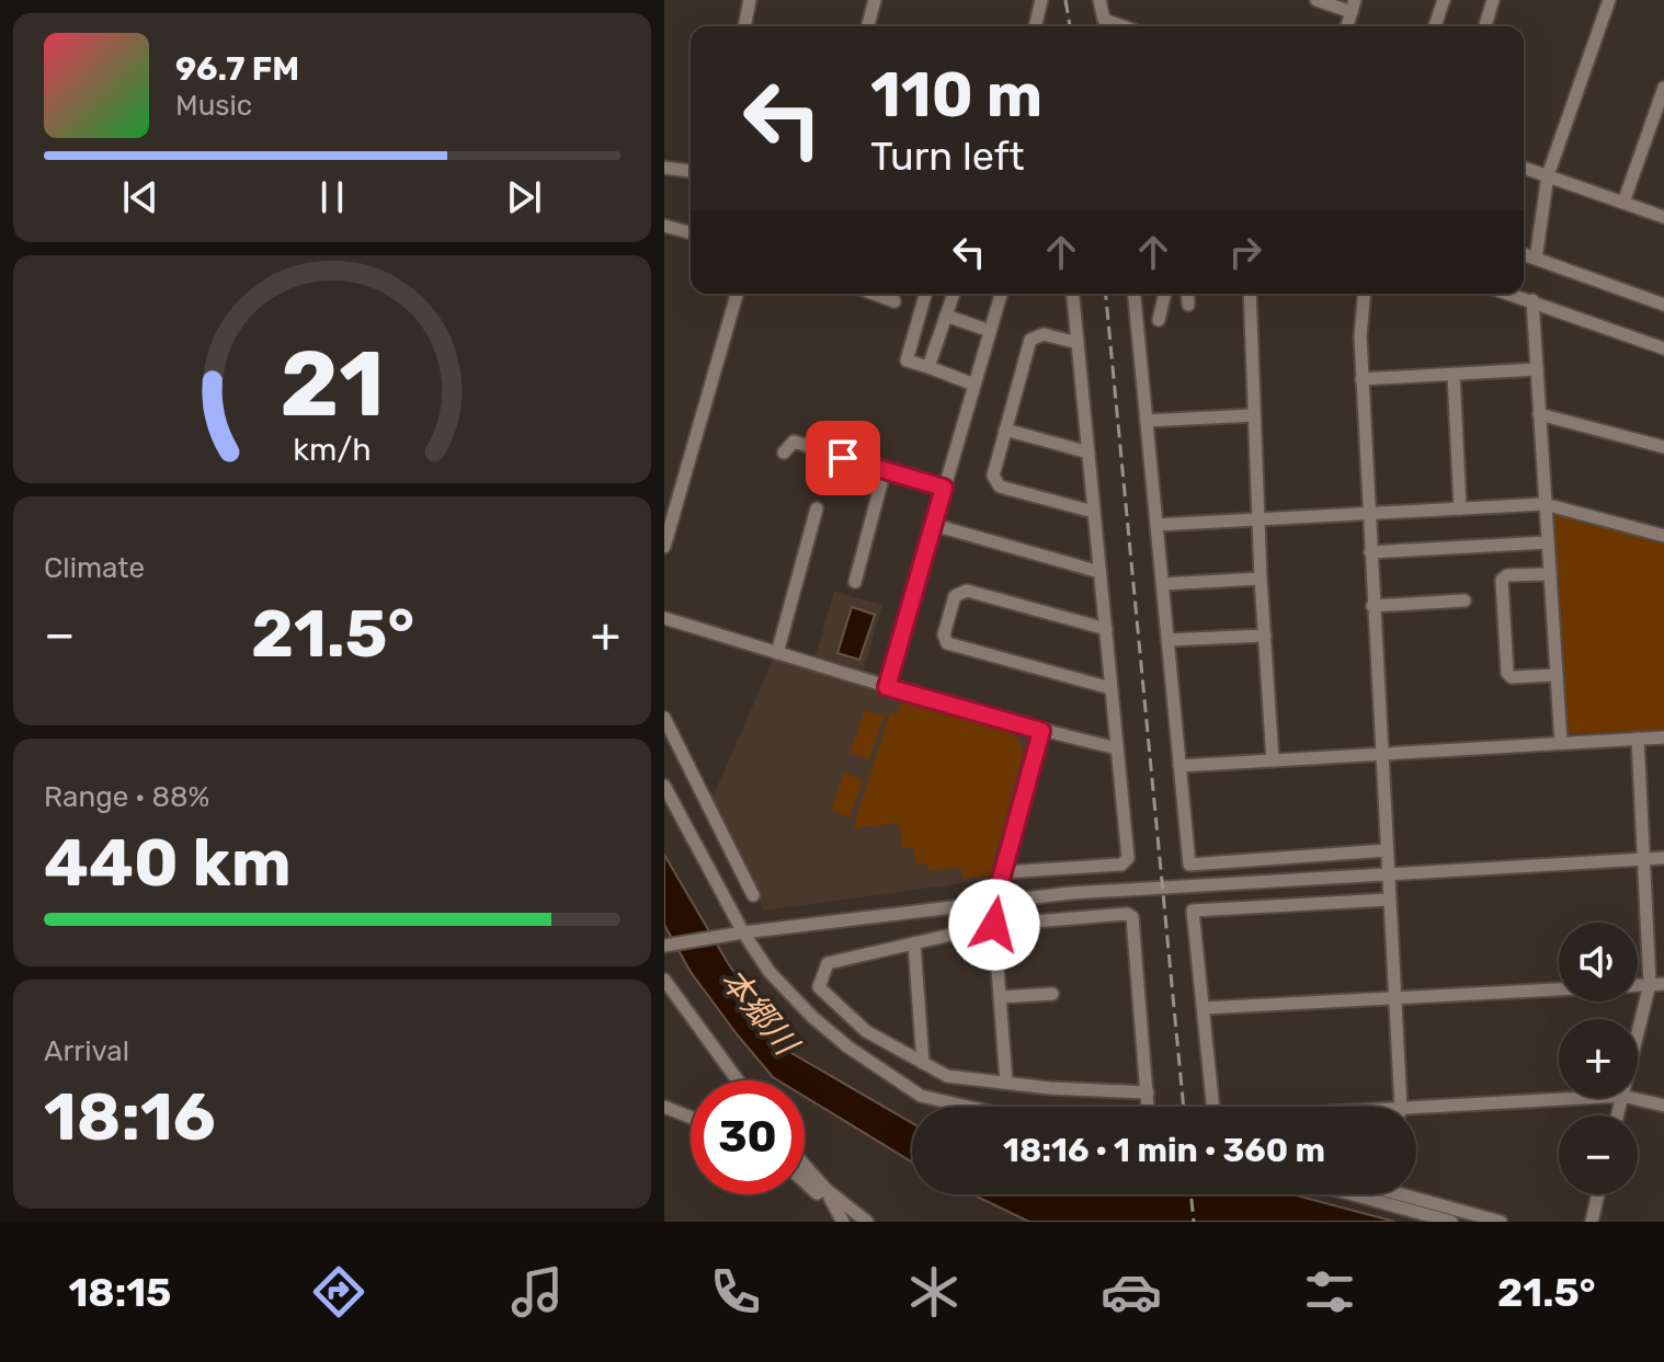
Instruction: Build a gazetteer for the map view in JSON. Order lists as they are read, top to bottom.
{
  "water": ["本郷川"],
  "page": {
    "turn": ["110 m", "Turn left"],
    "song": ["96.7 FM", "Music"],
    "tile": [
      "Climate",
      ["Range · 88%", "440 km"],
      ["Arrival", "18:16"]
    ],
    "heat": ["−", "21.5°", "+"],
    "map_buttons": ["+", "−"],
    "limit": "30",
    "trip": "18:16 · 1 min · 360 m",
    "tabs": ["18:15", "21.5°"],
    "gauge": ["21", "km/h"]
  }
}
